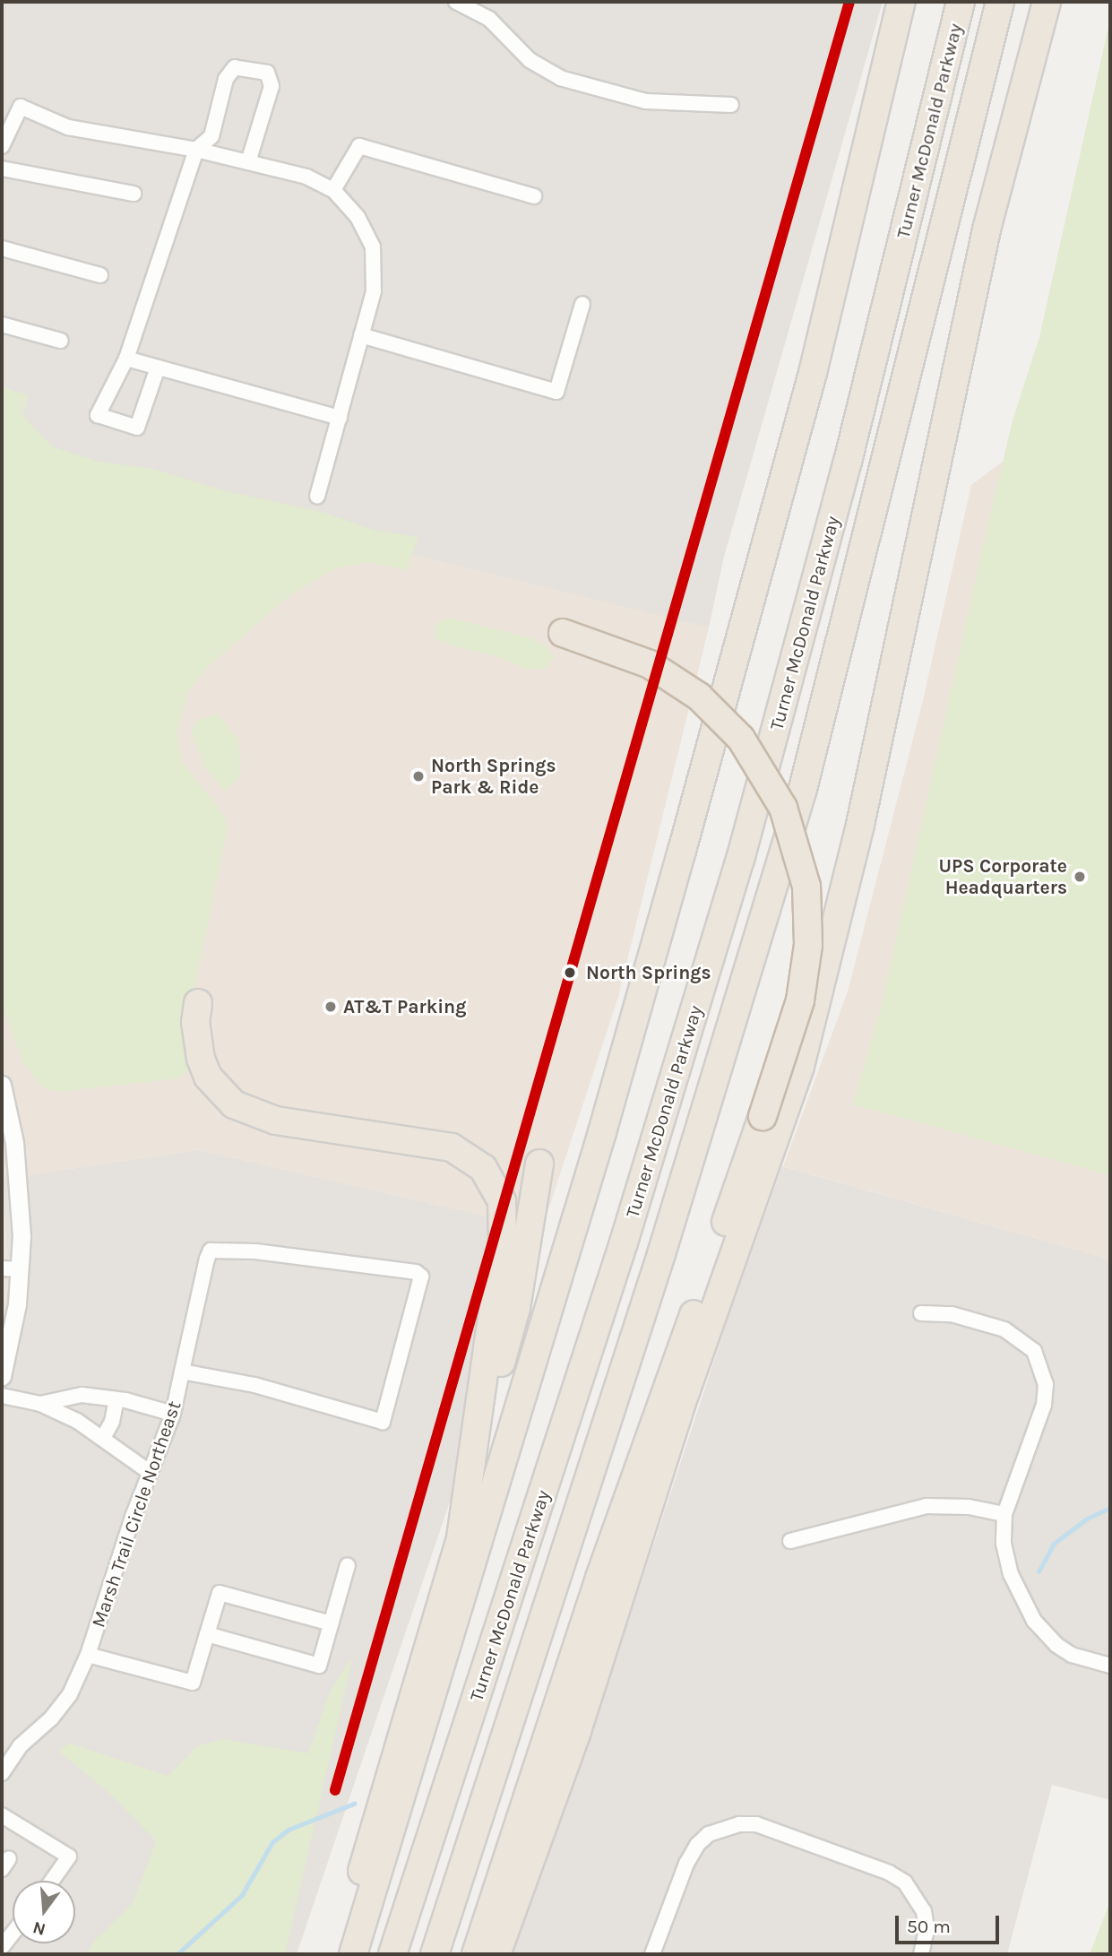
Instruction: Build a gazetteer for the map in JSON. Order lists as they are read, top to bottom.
{
  "streets": {
    "highway": ["Turner McDonald Parkway"],
    "street": ["Marsh Trail Circle Northeast"]
  },
  "places": [
    "North Springs Park & Ride",
    "UPS Corporate Headquarters",
    "North Springs",
    "AT&T Parking"
  ],
  "scale_bar": "50 m",
  "north": "bottom"
}
